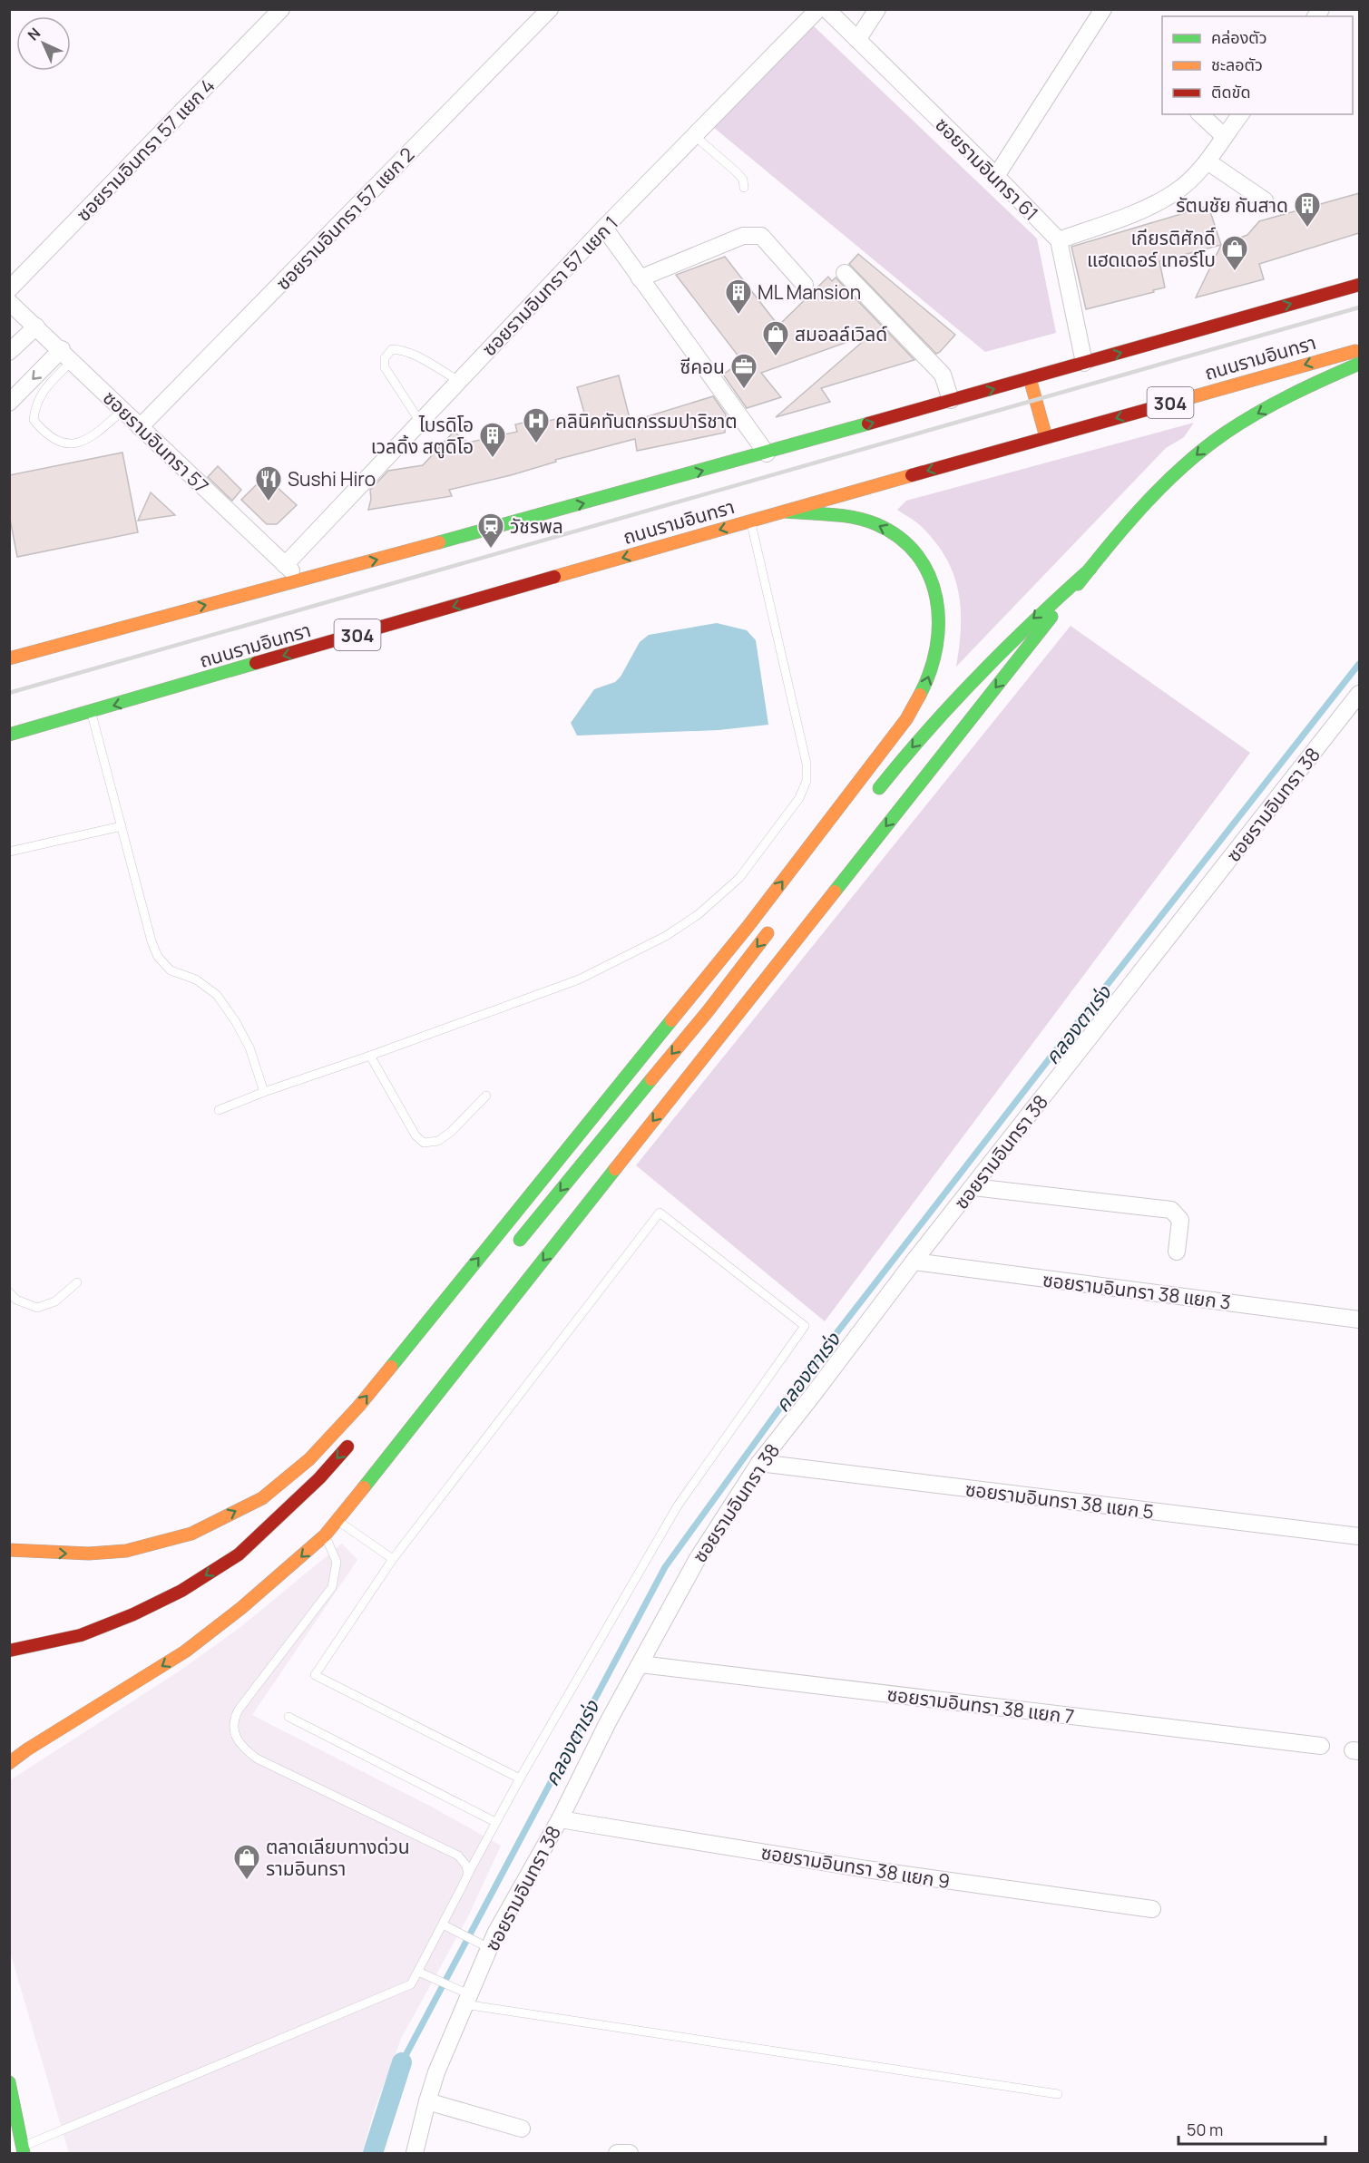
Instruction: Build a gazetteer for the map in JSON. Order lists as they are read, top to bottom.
{
  "streets": {
    "main road": ["ถนนรามอินทรา", "304"],
    "street": [
      "ซอยรามอินทรา 57 แยก 4",
      "ซอยรามอินทรา 61",
      "ซอยรามอินทรา 57 แยก 2",
      "ซอยรามอินทรา 57 แยก 1",
      "ซอยรามอินทรา 57",
      "ซอยรามอินทรา 38",
      "ซอยรามอินทรา 38 แยก 3",
      "ซอยรามอินทรา 38 แยก 5",
      "ซอยรามอินทรา 38 แยก 7",
      "ซอยรามอินทรา 38 แยก 9"
    ]
  },
  "crossings": [
    ["ซอยรามอินทรา 57 แยก 2", "ซอยรามอินทรา 57"],
    ["ซอยรามอินทรา 57 แยก 1", "ซอยรามอินทรา 57"],
    ["ซอยรามอินทรา 38", "ซอยรามอินทรา 38 แยก 3"],
    ["ซอยรามอินทรา 38", "ซอยรามอินทรา 38 แยก 5"],
    ["ซอยรามอินทรา 38", "ซอยรามอินทรา 38 แยก 7"],
    ["ซอยรามอินทรา 38", "ซอยรามอินทรา 38 แยก 9"]
  ],
  "water": ["คลองตาเร่ง"],
  "places": {
    "building": ["รัตนชัย กันสาด", "ML Mansion", "ไบรดิโอ เวลดิ้ง สตูดิโอ"],
    "shop": ["เกียรติศักดิ์ แฮดเดอร์ เทอร์โบ", "สมอลล์เวิลด์", "ตลาดเลียบทางด่วน รามอินทรา"],
    "office": ["ซีคอน"],
    "hospital": ["คลินิคทันตกรรมปาริชาต"],
    "restaurant": ["Sushi Hiro"],
    "station": ["วัชรพล"]
  },
  "legend": ["คล่องตัว", "ชะลอตัว", "ติดขัด"],
  "scale_bar": "50 m",
  "north": "top left"
}
